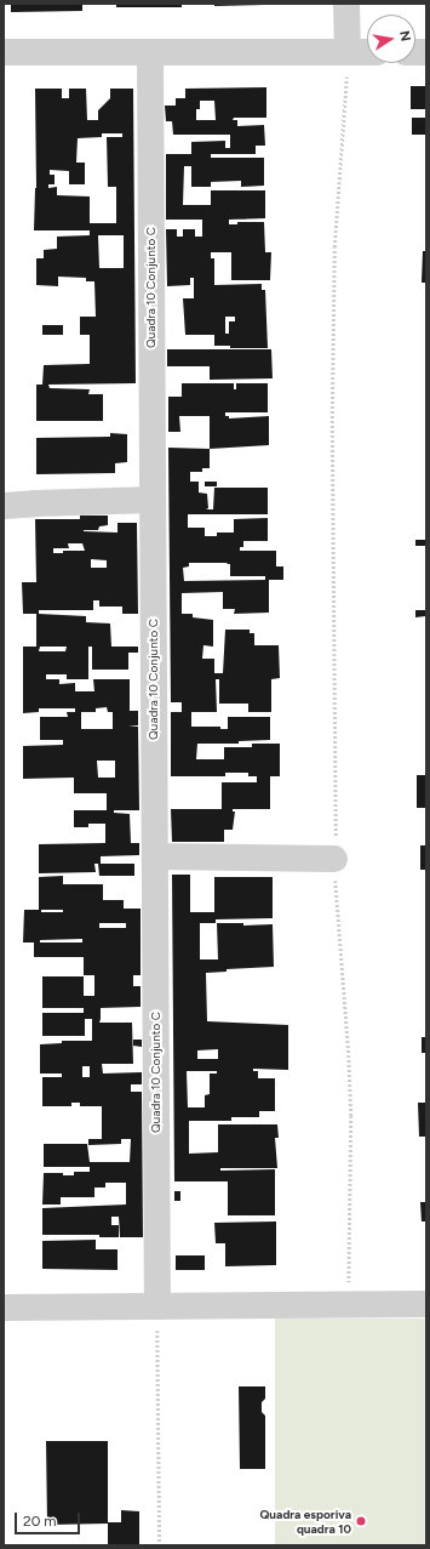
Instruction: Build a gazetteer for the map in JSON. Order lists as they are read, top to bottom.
{
  "streets": {
    "street": ["Quadra 10 Conjunto C"]
  },
  "places": ["Quadra esporiva quadra 10"],
  "scale_bar": "20 m",
  "north": "right"
}
